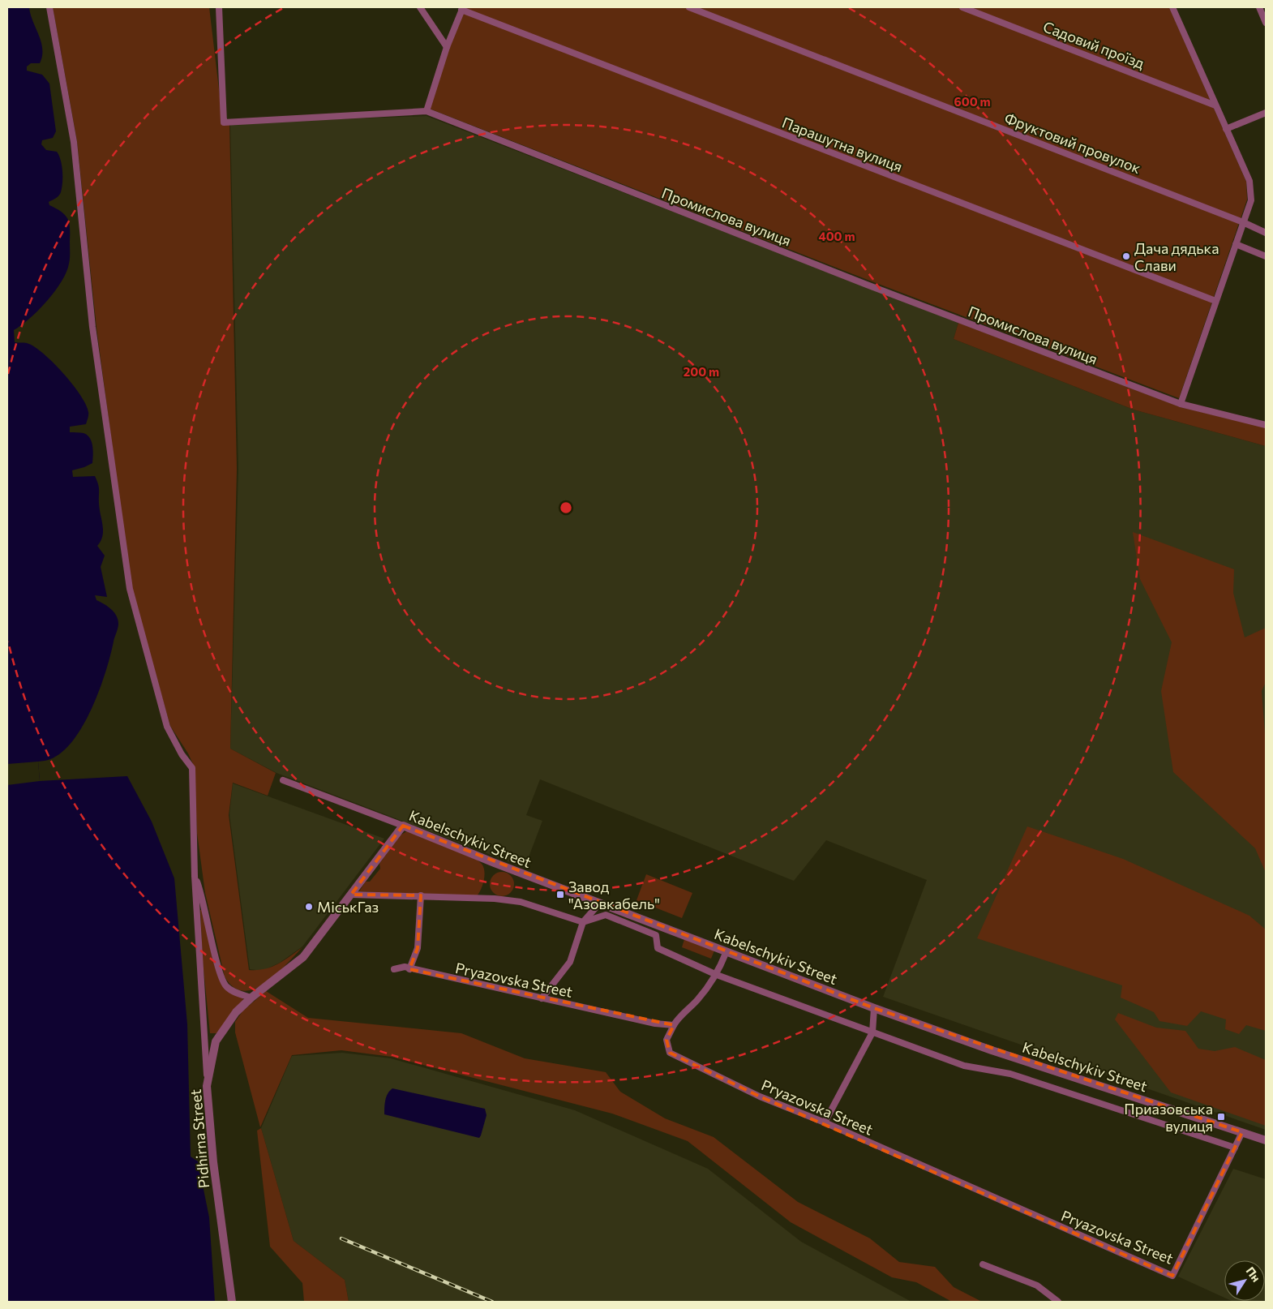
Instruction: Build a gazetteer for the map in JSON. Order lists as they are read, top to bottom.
{
  "streets": {
    "street": [
      "Садовий проїзд",
      "Фруктовий провулок",
      "Парашутна вулиця",
      "Промислова вулиця",
      "Kabelschykiv Street",
      "Pryazovska Street",
      "Pidhirna Street"
    ]
  },
  "crossings": [
    ["Kabelschykiv Street", "Pryazovska Street"],
    ["Kabelschykiv Street", "Pidhirna Street"]
  ],
  "places": {
    "other": ["Дача дядька Слави", "МіськГаз"],
    "transit": ["Завод \"Азовкабель\"", "Приазовська вулиця"]
  },
  "north": "top right",
  "rings": ["600 m", "400 m", "200 m"]
}
